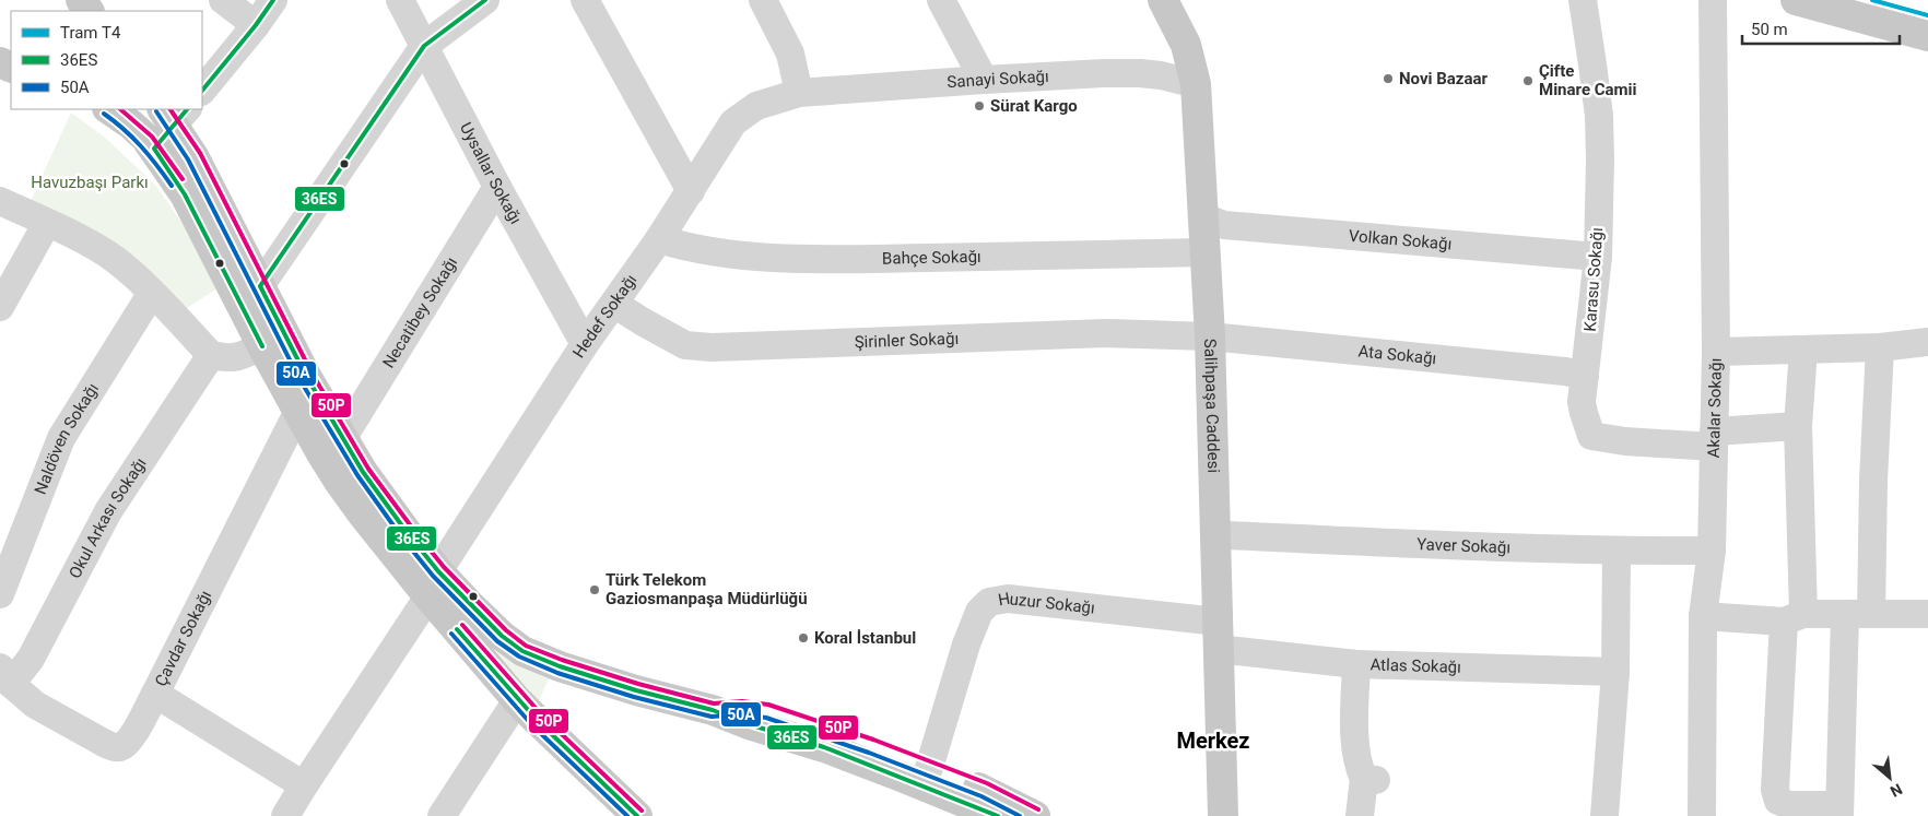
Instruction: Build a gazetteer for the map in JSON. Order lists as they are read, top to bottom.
{
  "streets": {
    "main road": ["Salihpaşa Caddesi"],
    "street": [
      "Sanayi Sokağı",
      "Uysallar Sokağı",
      "Volkan Sokağı",
      "Bahçe Sokağı",
      "Karasu Sokağı",
      "Necatibey Sokağı",
      "Hedef Sokağı",
      "Şirinler Sokağı",
      "Ata Sokağı",
      "Akalar Sokağı",
      "Naldöven Sokağı",
      "Okul Arkası Sokağı",
      "Yaver Sokağı",
      "Huzur Sokağı",
      "Çavdar Sokağı",
      "Atlas Sokağı"
    ]
  },
  "crossings": [
    ["Sanayi Sokağı", "Hedef Sokağı"],
    ["Sanayi Sokağı", "Salihpaşa Caddesi"],
    ["Uysallar Sokağı", "Necatibey Sokağı"],
    ["Uysallar Sokağı", "Hedef Sokağı"],
    ["Volkan Sokağı", "Karasu Sokağı"],
    ["Volkan Sokağı", "Salihpaşa Caddesi"],
    ["Bahçe Sokağı", "Hedef Sokağı"],
    ["Bahçe Sokağı", "Salihpaşa Caddesi"],
    ["Karasu Sokağı", "Ata Sokağı"],
    ["Karasu Sokağı", "Akalar Sokağı"],
    ["Hedef Sokağı", "Şirinler Sokağı"],
    ["Şirinler Sokağı", "Ata Sokağı"],
    ["Şirinler Sokağı", "Salihpaşa Caddesi"],
    ["Ata Sokağı", "Salihpaşa Caddesi"],
    ["Salihpaşa Caddesi", "Yaver Sokağı"],
    ["Salihpaşa Caddesi", "Huzur Sokağı"],
    ["Salihpaşa Caddesi", "Atlas Sokağı"],
    ["Akalar Sokağı", "Yaver Sokağı"],
    ["Okul Arkası Sokağı", "Çavdar Sokağı"],
    ["Huzur Sokağı", "Atlas Sokağı"]
  ],
  "districts": ["Merkez"],
  "parks": ["Havuzbaşı Parkı"],
  "places": [
    "Novi Bazaar",
    "Çifte Minare Camii",
    "Sürat Kargo",
    "Türk Telekom Gaziosmanpaşa Müdürlüğü",
    "Koral İstanbul"
  ],
  "lines": [
    "tram line T4",
    "transit line 36ES",
    "transit line 50P",
    "transit line 50A"
  ],
  "legend": ["Tram T4", "36ES", "50A"],
  "scale_bar": "50 m",
  "north": "bottom right"
}
